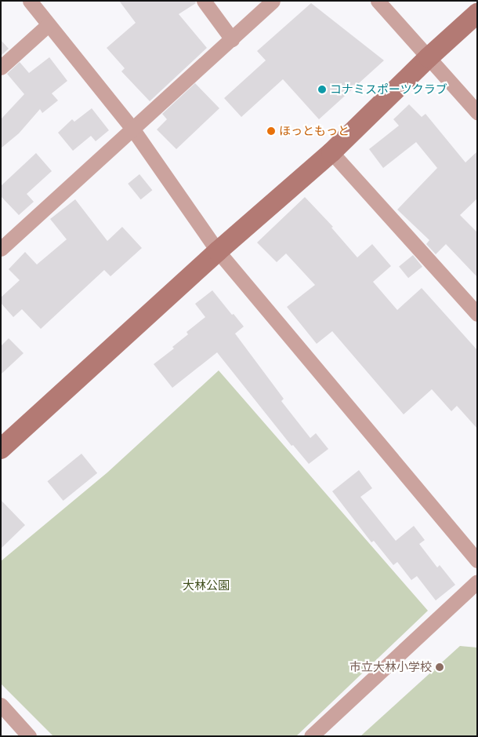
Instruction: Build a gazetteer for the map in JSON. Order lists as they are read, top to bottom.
{
  "parks": ["大林公園"],
  "places": ["コナミスポーツクラブ", "ほっともっと", "市立大林小学校"]
}
